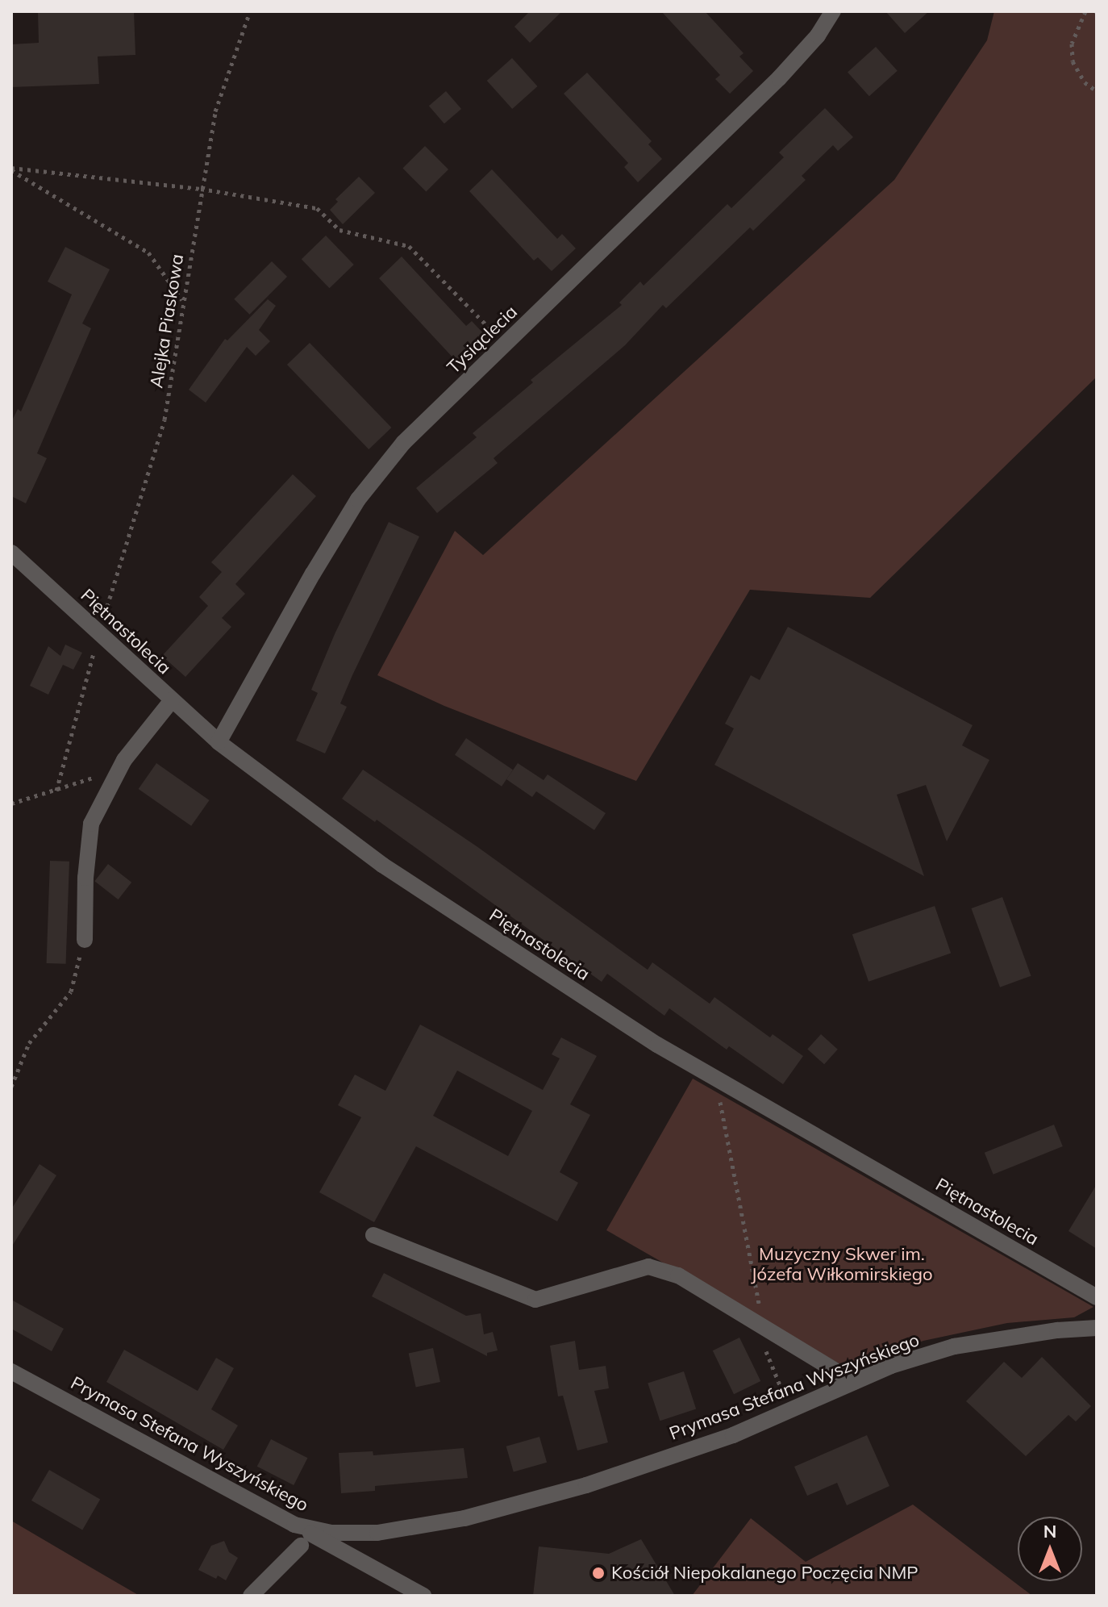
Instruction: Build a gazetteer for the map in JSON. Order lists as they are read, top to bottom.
{
  "streets": {
    "street": ["Tysiąclecia", "Piętnastolecia", "Prymasa Stefana Wyszyńskiego"],
    "path": ["Alejka Piaskowa"]
  },
  "crossings": [
    ["Alejka Piaskowa", "Piętnastolecia"],
    ["Tysiąclecia", "Piętnastolecia"]
  ],
  "parks": ["Muzyczny Skwer im. Józefa Wiłkomirskiego"],
  "places": ["Kościół Niepokalanego Poczęcia NMP"],
  "north": "top"
}
